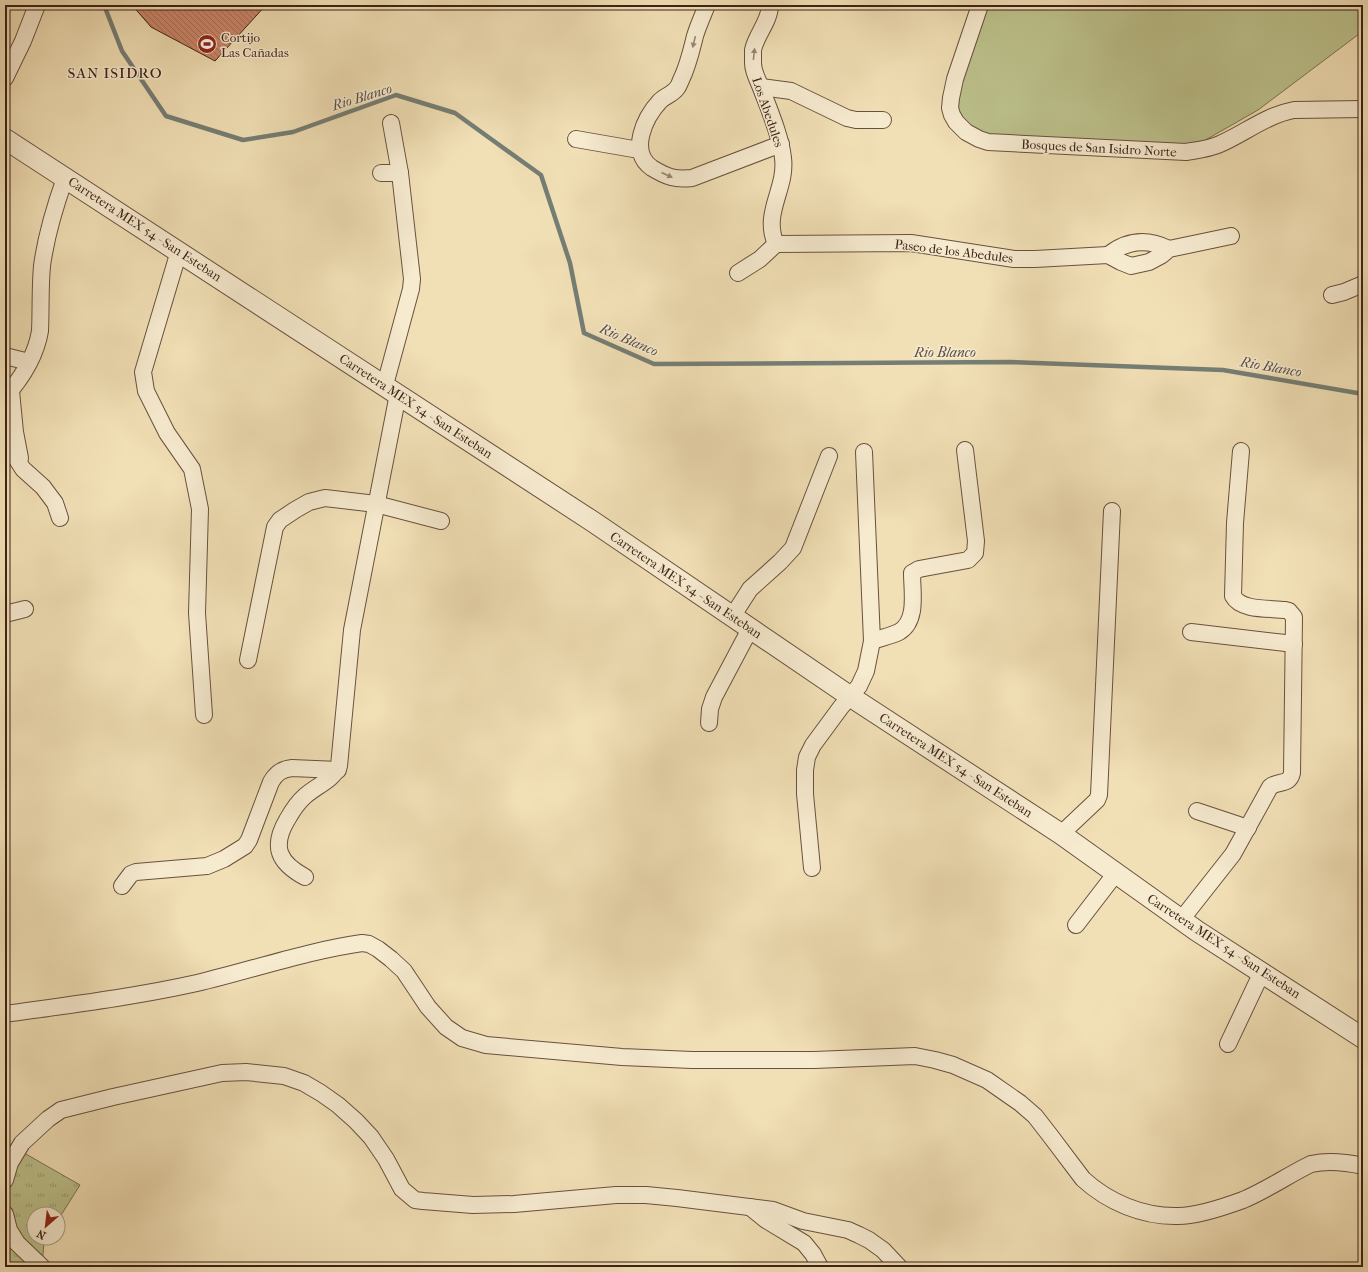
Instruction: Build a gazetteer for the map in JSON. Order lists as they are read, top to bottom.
{
  "streets": {
    "street": [
      "Los Abedules",
      "Bosques de San Isidro Norte",
      "Carretera MEX 54 - San Esteban",
      "Paseo de los Abedules"
    ]
  },
  "crossings": [
    ["Los Abedules", "Paseo de los Abedules"]
  ],
  "districts": ["SAN ISIDRO"],
  "water": ["Rio Blanco"],
  "places": {
    "sports": ["Cortijo Las Cañadas"]
  },
  "north": "bottom left"
}
